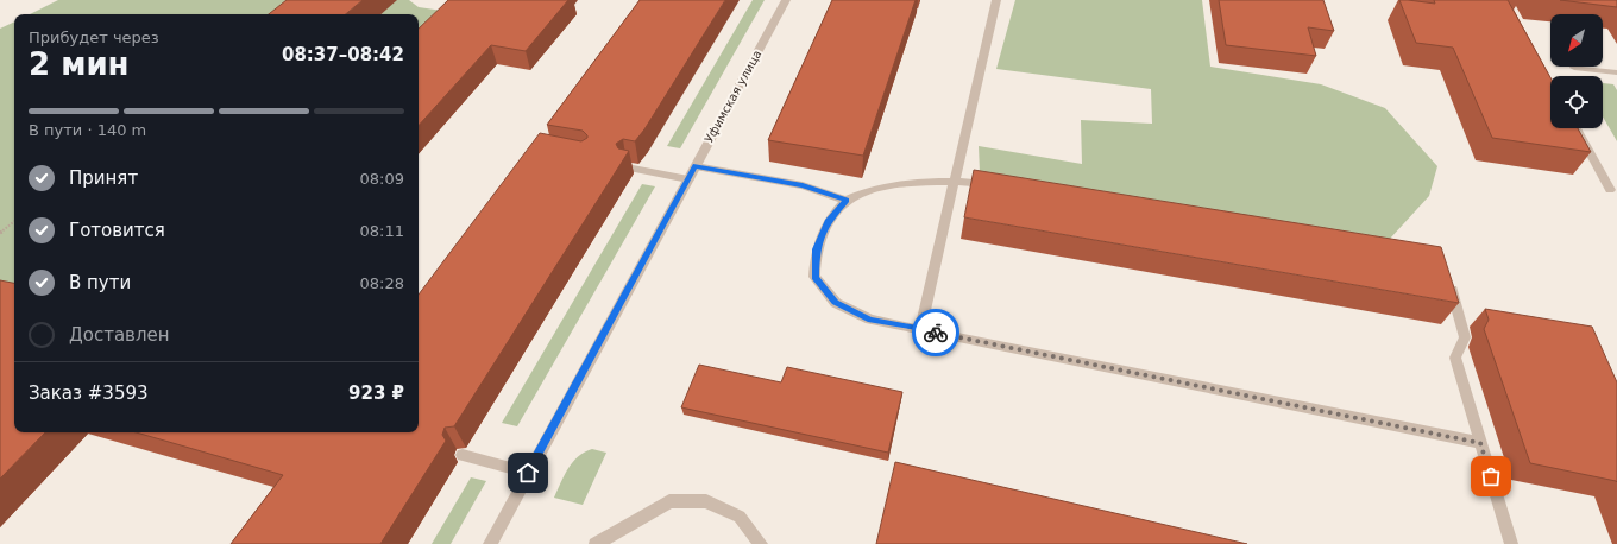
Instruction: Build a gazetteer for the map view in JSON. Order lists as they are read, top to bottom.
{
  "streets": {
    "street": ["Уфимская улица"]
  },
  "north": "bottom left",
  "page": {
    "heading": ["2 мин", "Прибудет через", "08:37–08:42"],
    "panel": ["Заказ #3593", "923 ₽"],
    "bar": "В пути · 140 m",
    "list": [
      ["Принят", "08:09"],
      ["Готовится", "08:11"],
      ["В пути", "08:28"],
      "Доставлен"
    ]
  }
}
